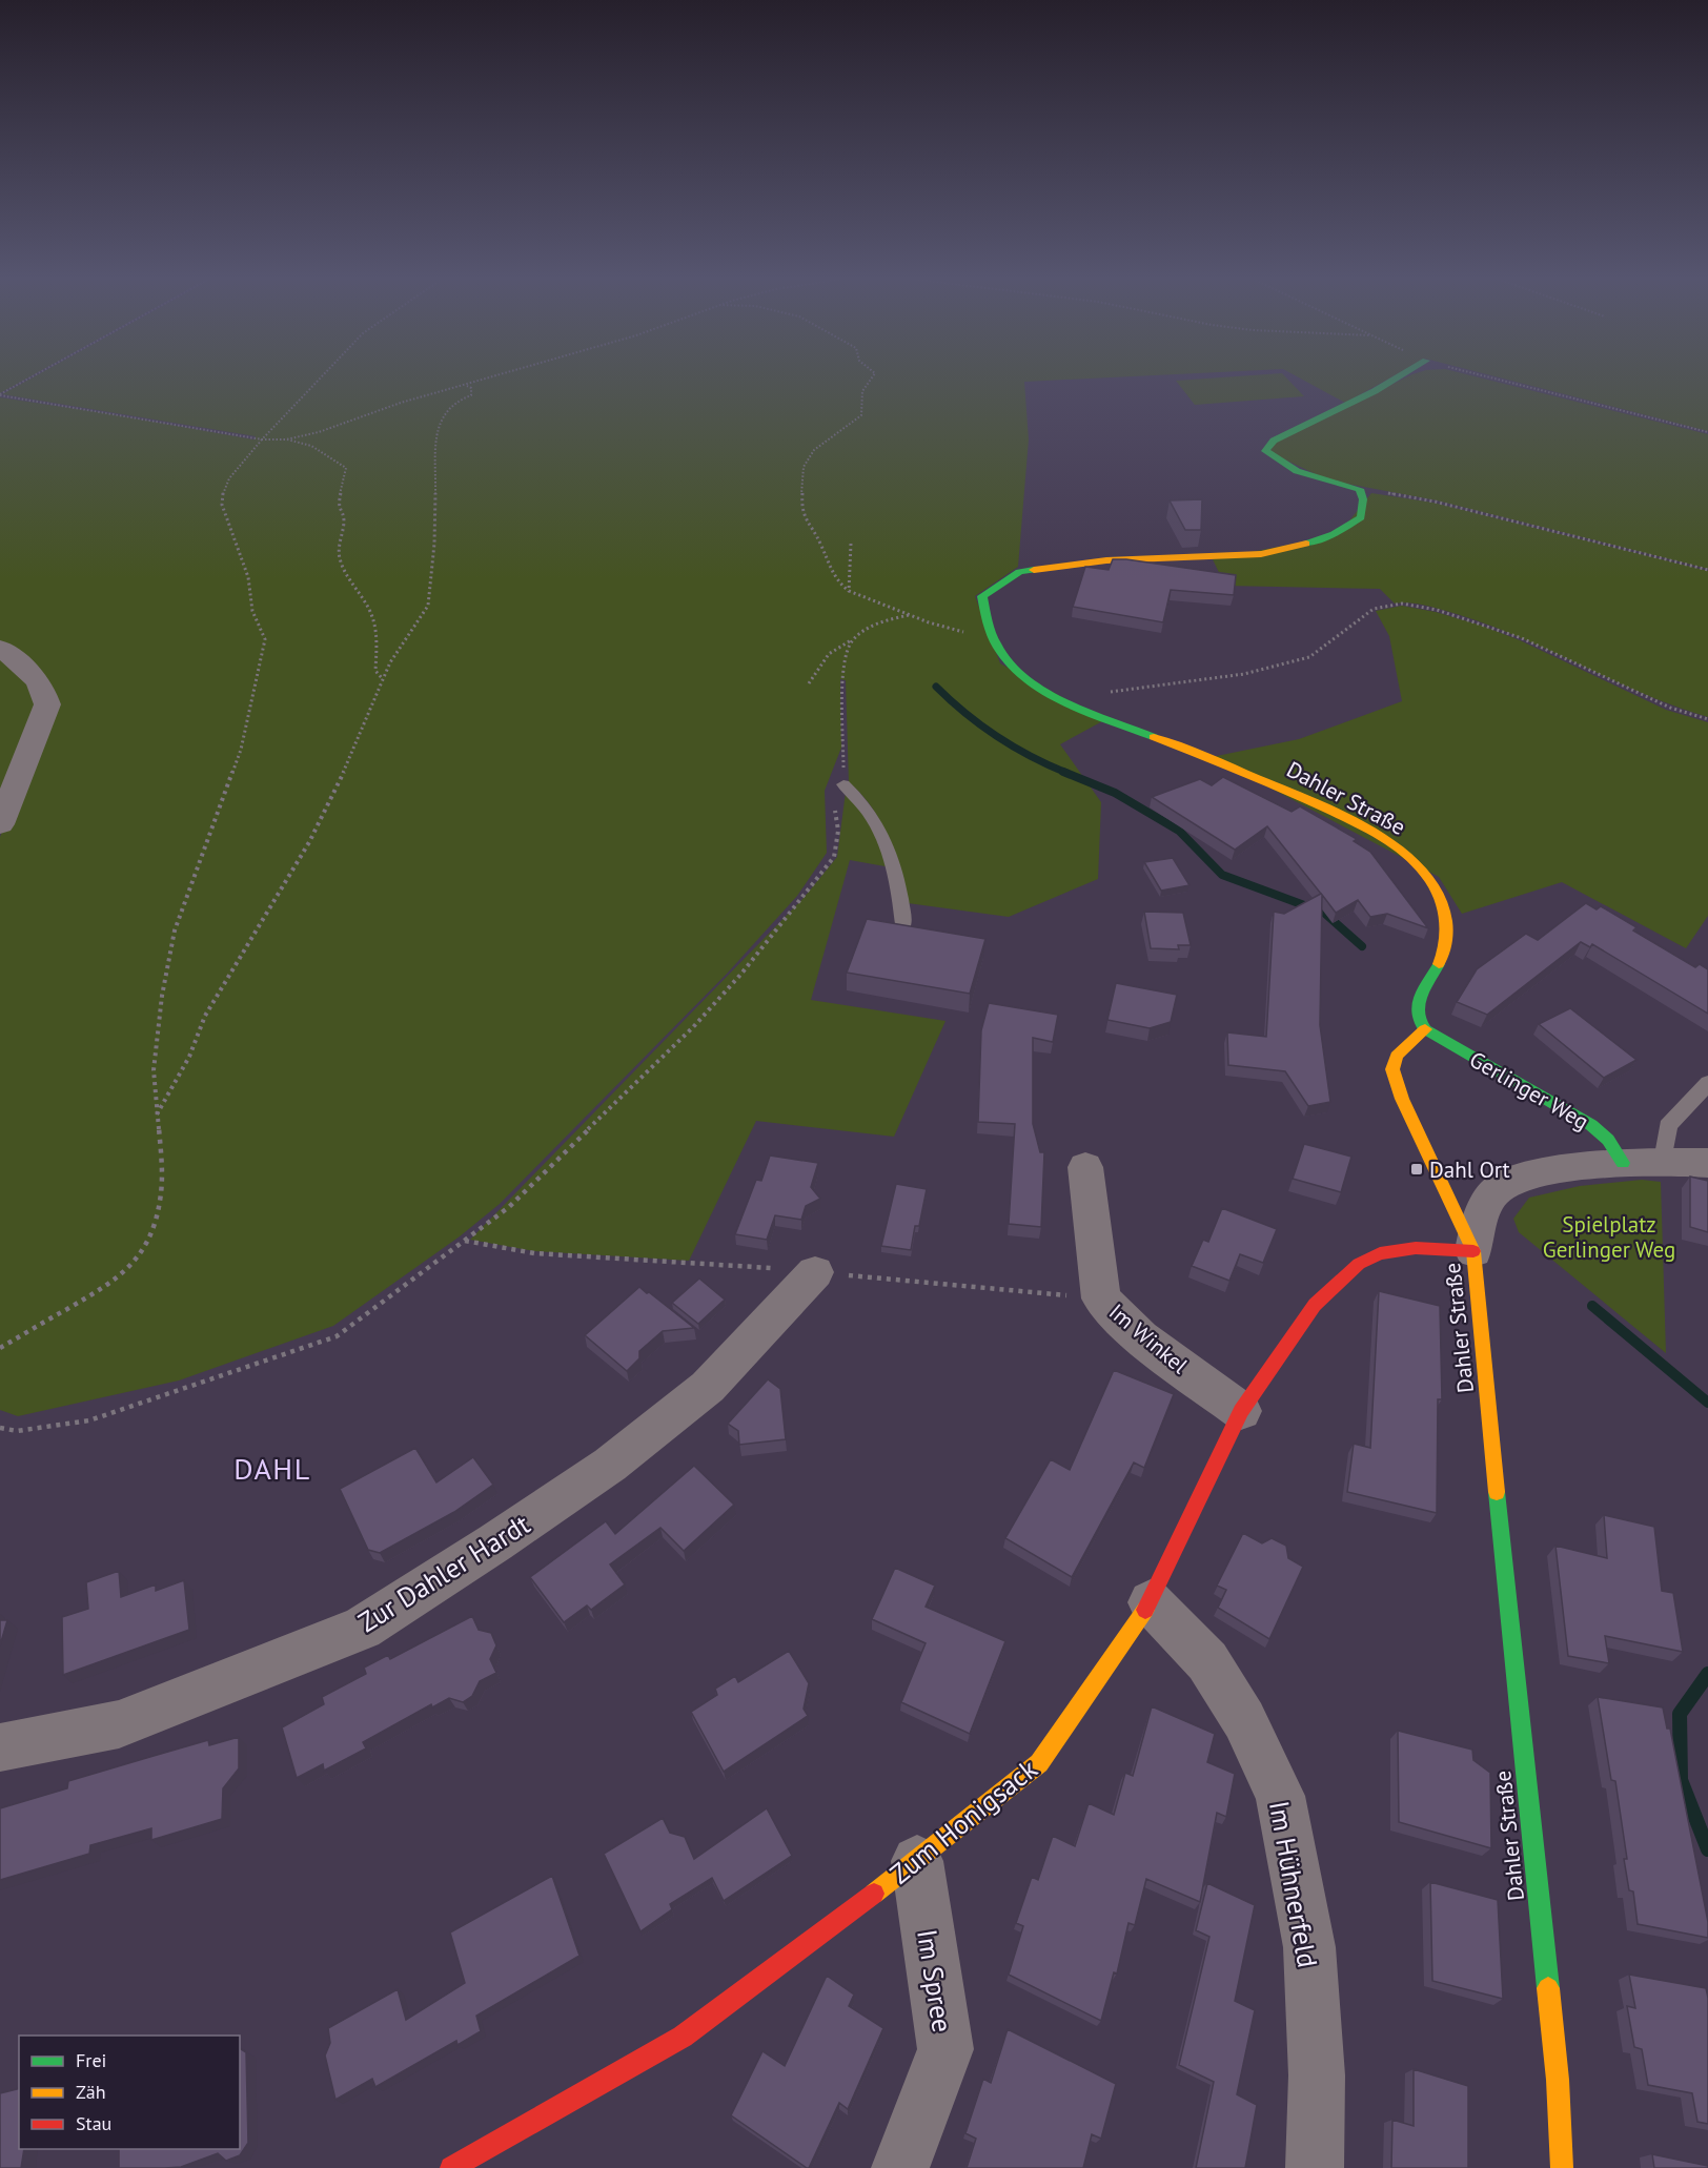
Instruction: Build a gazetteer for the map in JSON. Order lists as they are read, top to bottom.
{
  "streets": {
    "street": [
      "Dahler Straße",
      "Gerlinger Weg",
      "Im Winkel",
      "Zur Dahler Hardt",
      "Zum Honigsack",
      "Im Hühnerfeld",
      "Im Spree"
    ]
  },
  "crossings": [
    ["Dahler Straße", "Gerlinger Weg"],
    ["Dahler Straße", "Zum Honigsack"],
    ["Gerlinger Weg", "Zum Honigsack"],
    ["Im Winkel", "Zum Honigsack"],
    ["Zum Honigsack", "Im Hühnerfeld"],
    ["Zum Honigsack", "Im Spree"]
  ],
  "districts": ["DAHL"],
  "parks": ["Spielplatz Gerlinger Weg"],
  "places": {
    "transit": ["Dahl Ort"]
  },
  "legend": ["Frei", "Zäh", "Stau"]
}
